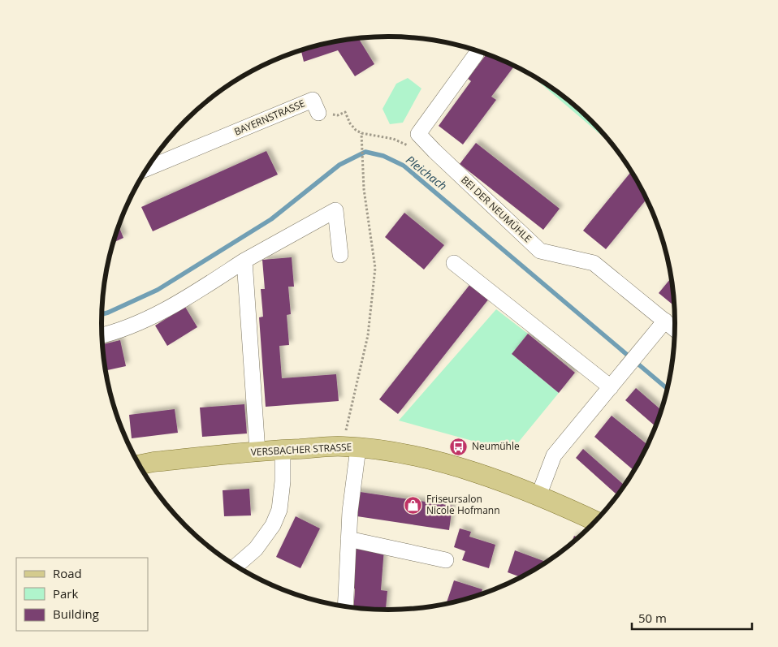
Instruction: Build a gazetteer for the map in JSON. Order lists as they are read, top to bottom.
{
  "streets": {
    "main road": ["VERSBACHER STRASSE"],
    "street": ["BAYERNSTRASSE", "BEI DER NEUMÜHLE"]
  },
  "water": ["Pleichach"],
  "places": {
    "bus stop": ["Neumühle"],
    "shop": ["Friseursalon Nicole Hofmann"]
  },
  "legend": ["Road", "Park", "Building"],
  "scale_bar": "50 m"
}
